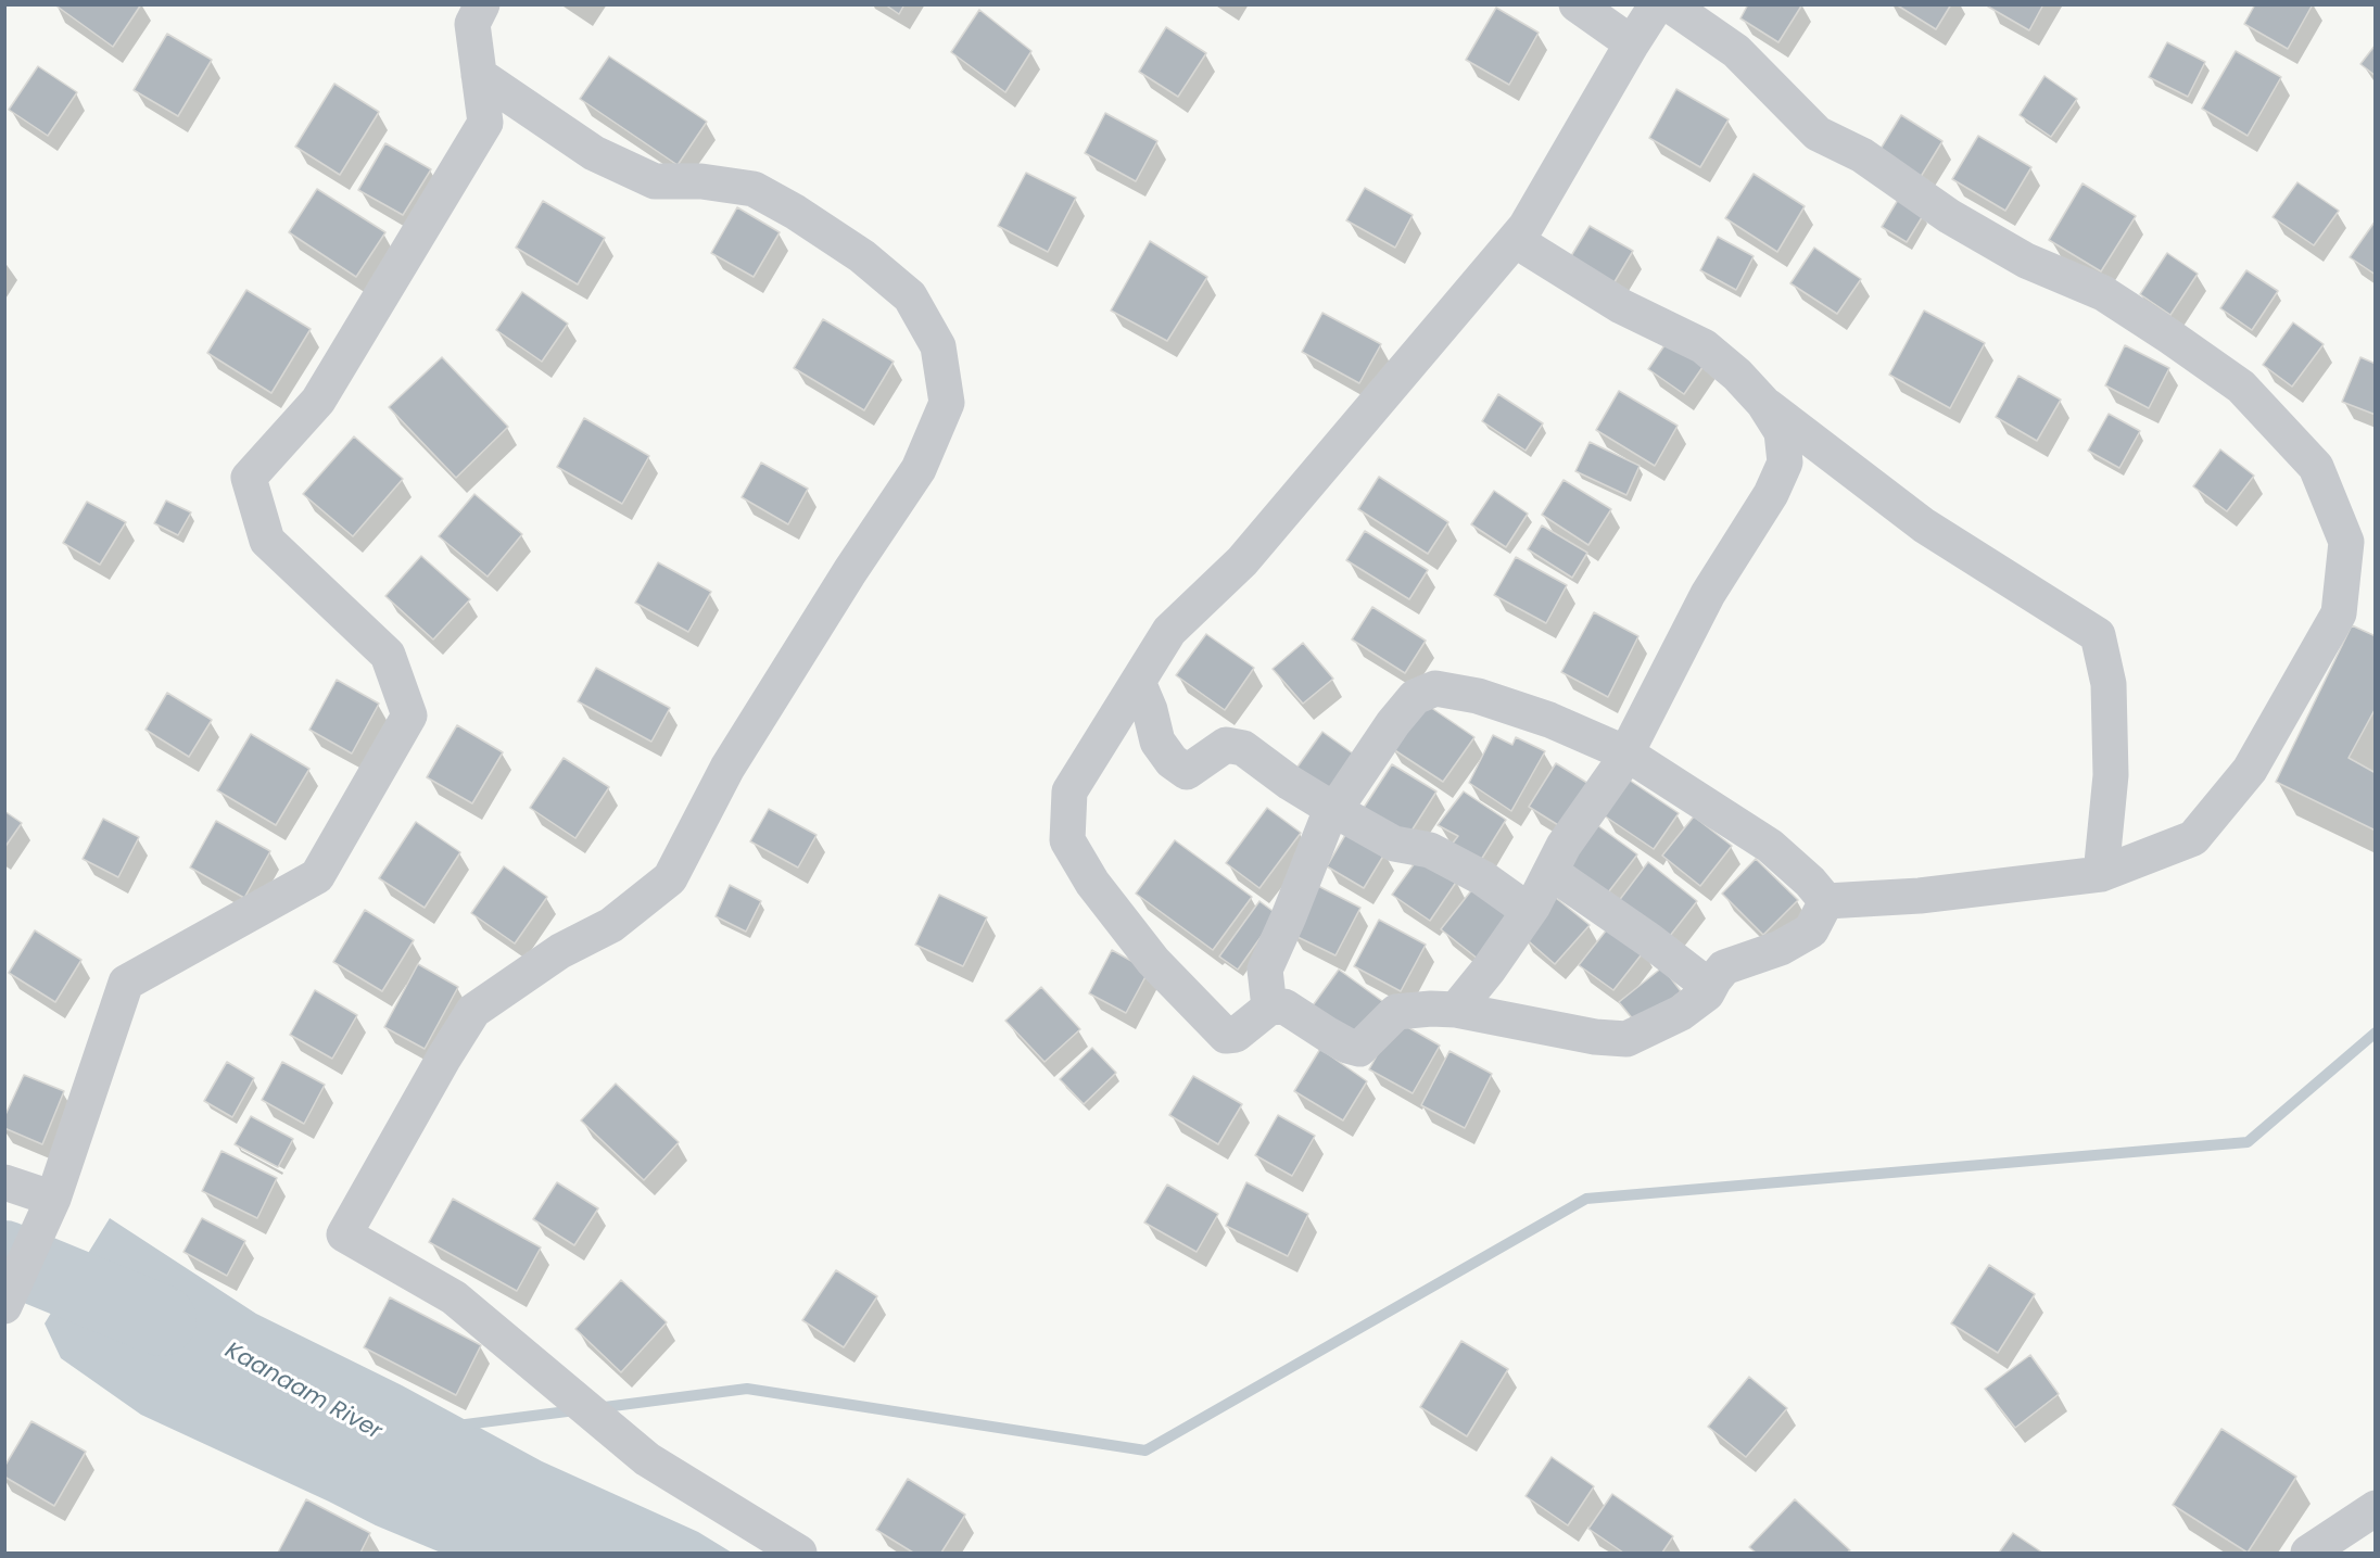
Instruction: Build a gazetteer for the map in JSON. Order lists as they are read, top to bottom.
{
  "water": ["Kaanaam River"]
}
